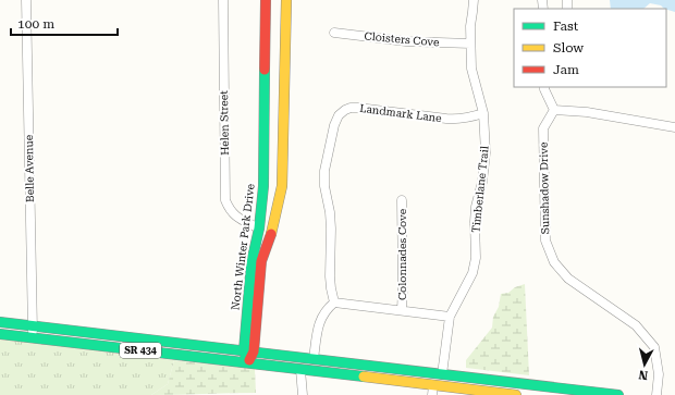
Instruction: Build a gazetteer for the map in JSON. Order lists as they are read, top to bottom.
{
  "streets": {
    "main road": ["North Winter Park Drive", "SR 434"],
    "street": [
      "Cloisters Cove",
      "Landmark Lane",
      "Helen Street",
      "Belle Avenue",
      "Sunshadow Drive",
      "Timberlane Trail",
      "Colonnades Cove"
    ]
  },
  "crossings": [
    ["Cloisters Cove", "Timberlane Trail"],
    ["Landmark Lane", "Timberlane Trail"],
    ["Helen Street", "North Winter Park Drive"],
    ["Belle Avenue", "SR 434"],
    ["Timberlane Trail", "SR 434"],
    ["North Winter Park Drive", "SR 434"]
  ],
  "legend": ["Fast", "Slow", "Jam"],
  "scale_bar": "100 m",
  "north": "bottom"
}
